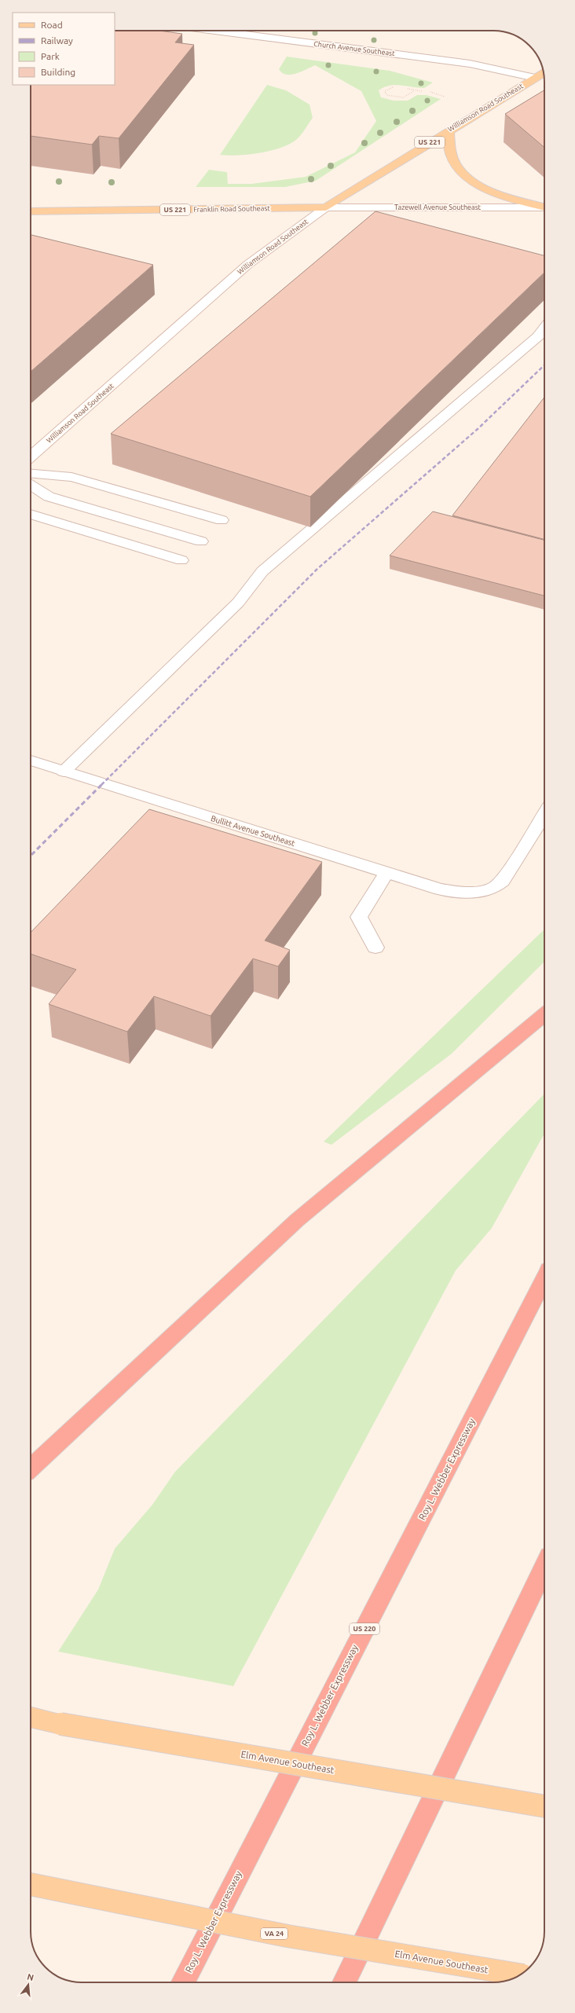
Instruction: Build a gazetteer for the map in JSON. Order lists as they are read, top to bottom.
{
  "streets": {
    "highway": ["Roy L. Webber Expressway", "US 220"],
    "main road": [
      "Williamson Road Southeast",
      "US 221",
      "Franklin Road Southeast",
      "Elm Avenue Southeast",
      "VA 24"
    ],
    "street": ["Church Avenue Southeast", "Tazewell Avenue Southeast", "Bullitt Avenue Southeast"]
  },
  "crossings": [
    ["Church Avenue Southeast", "Williamson Road Southeast"],
    ["Williamson Road Southeast", "Tazewell Avenue Southeast"],
    ["Williamson Road Southeast", "Franklin Road Southeast"],
    ["Tazewell Avenue Southeast", "Franklin Road Southeast"]
  ],
  "legend": [
    "Road",
    "Railway",
    "Park",
    "Building"
  ],
  "north": "top"
}
